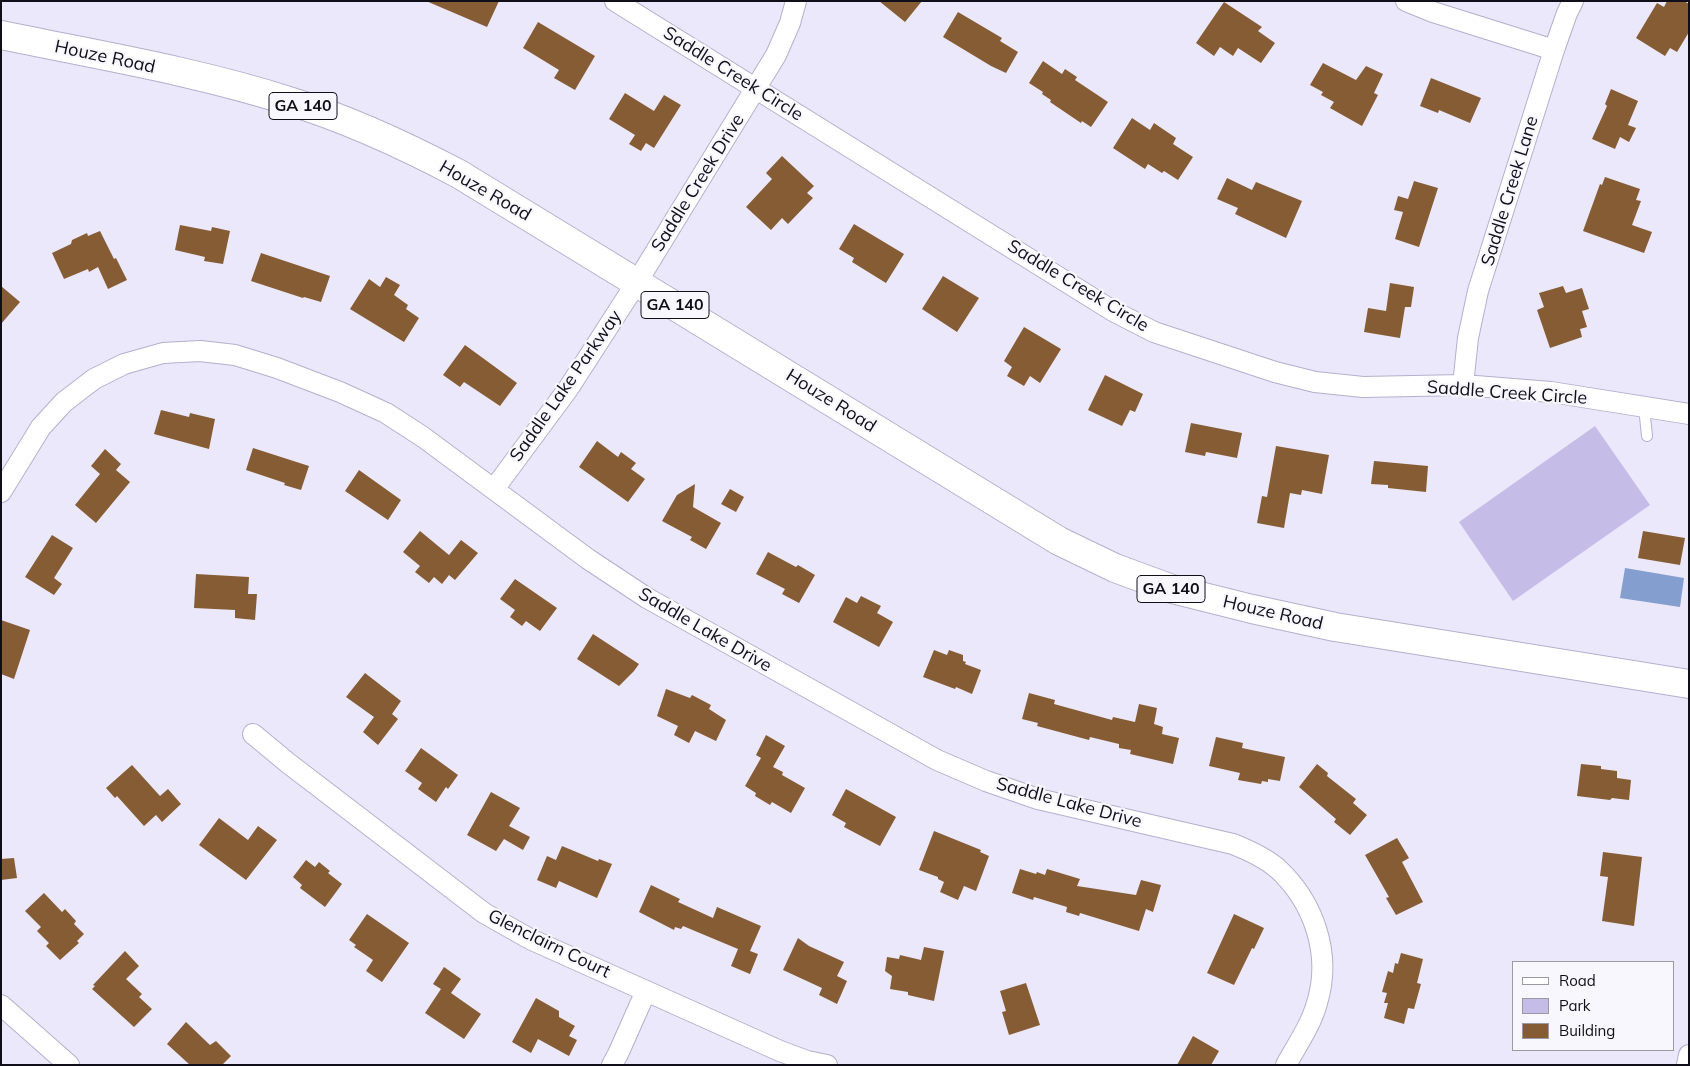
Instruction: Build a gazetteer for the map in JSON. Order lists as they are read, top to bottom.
{
  "streets": {
    "main road": ["Houze Road", "GA 140"],
    "street": [
      "Saddle Creek Circle",
      "Saddle Creek Drive",
      "Saddle Creek Lane",
      "Saddle Lake Parkway",
      "Saddle Lake Drive",
      "Glenclairn Court"
    ]
  },
  "crossings": [
    ["Houze Road", "Saddle Creek Drive"],
    ["Houze Road", "Saddle Lake Parkway"],
    ["Saddle Creek Circle", "Saddle Creek Drive"],
    ["Saddle Creek Circle", "Saddle Creek Lane"],
    ["Saddle Creek Drive", "Saddle Lake Parkway"],
    ["Saddle Lake Parkway", "Saddle Lake Drive"]
  ],
  "legend": ["Road", "Park", "Building"]
}
